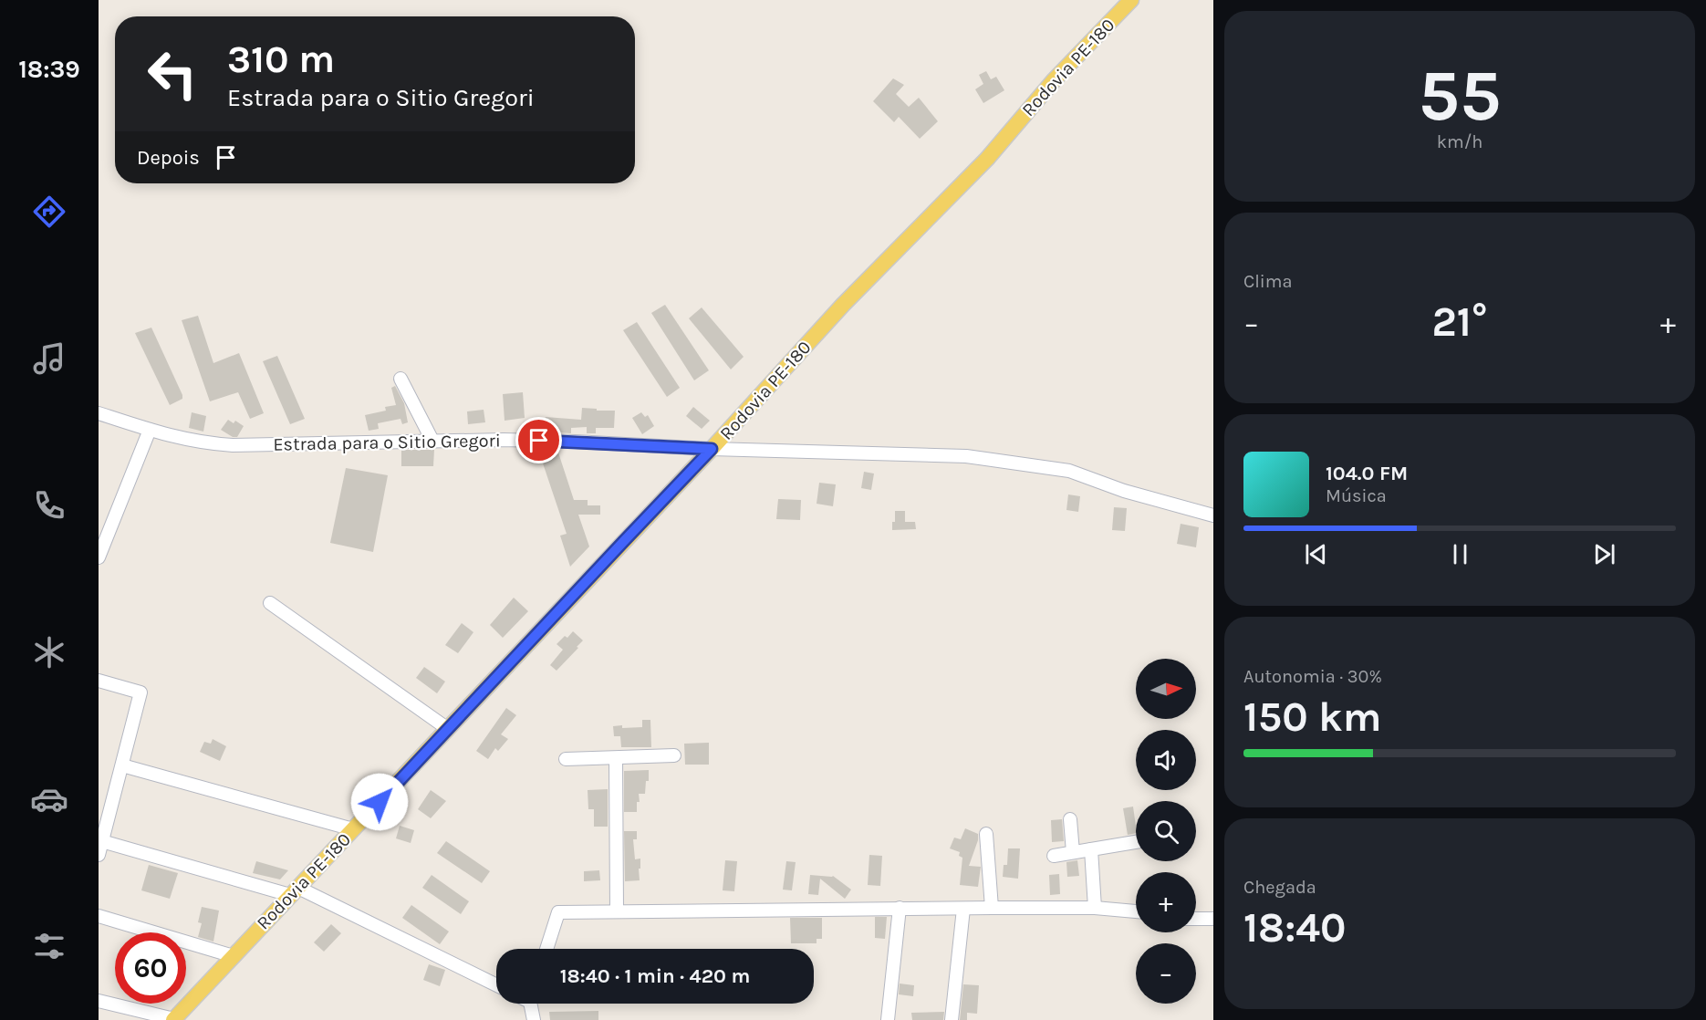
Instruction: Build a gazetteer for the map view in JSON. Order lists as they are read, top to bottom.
{
  "streets": {
    "main road": ["Rodovia PE-180"],
    "street": ["Estrada para o Sitio Gregori"]
  },
  "crossings": [
    ["Rodovia PE-180", "Estrada para o Sitio Gregori"]
  ],
  "north": "right",
  "page": {
    "tabs": "18:39",
    "tile": [
      ["55", "km/h"],
      "Clima",
      ["Autonomia · 30%", "150 km"],
      ["Chegada", "18:40"]
    ],
    "turn": ["310 m", "Estrada para o Sitio Gregori"],
    "then": "Depois",
    "heat": ["−", "21°", "+"],
    "song": ["104.0 FM", "Música"],
    "map_buttons": ["+", "−"],
    "limit": "60",
    "trip": "18:40 · 1 min · 420 m"
  }
}
